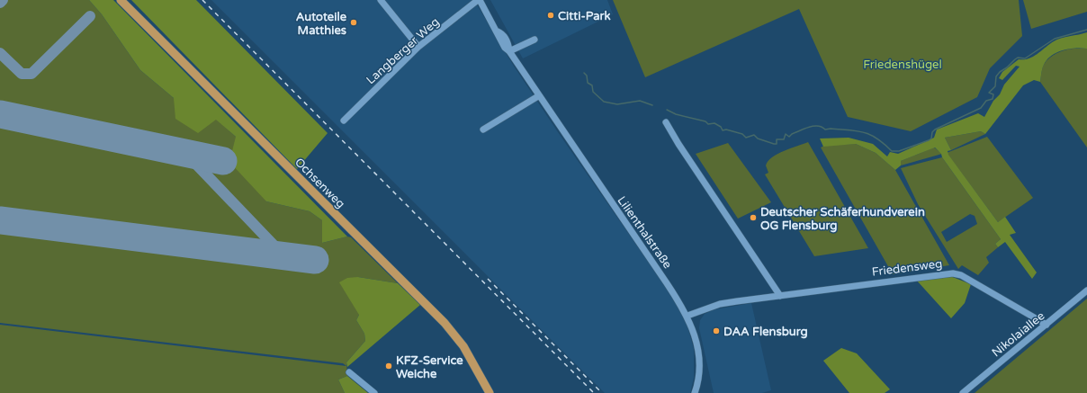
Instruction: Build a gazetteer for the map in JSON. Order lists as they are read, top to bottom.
{
  "streets": {
    "main road": ["Ochsenweg"],
    "street": [
      "Langberger Weg",
      "Lilienthalstraße",
      "Friedensweg",
      "Nikolaiallee"
    ]
  },
  "crossings": [
    ["Langberger Weg", "Lilienthalstraße"],
    ["Lilienthalstraße", "Friedensweg"],
    ["Friedensweg", "Nikolaiallee"]
  ],
  "parks": ["Friedenshügel"],
  "places": [
    "Citti-Park",
    "Autoteile Matthies",
    "Deutscher Schäferhundverein OG Flensburg",
    "DAA Flensburg",
    "KFZ-Service Weiche"
  ]
}
